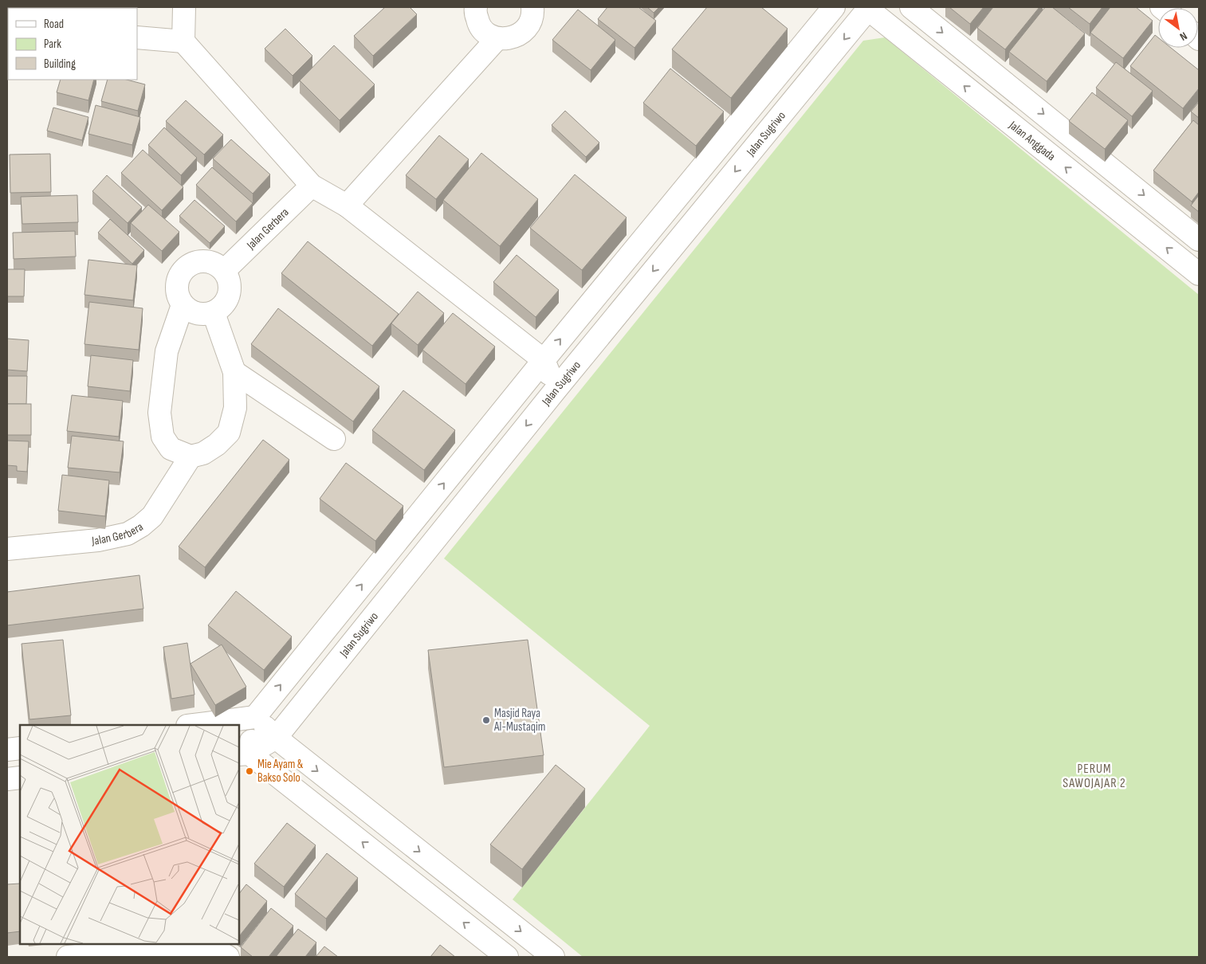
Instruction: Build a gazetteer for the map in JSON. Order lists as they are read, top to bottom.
{
  "streets": {
    "street": ["Jalan Sugriwo", "Jalan Anggada", "Jalan Gerbera"]
  },
  "crossings": [
    ["Jalan Sugriwo", "Jalan Anggada"]
  ],
  "districts": ["PERUM SAWOJAJAR 2"],
  "places": ["Masjid Raya Al-Mustaqim", "Mie Ayam & Bakso Solo"],
  "legend": ["Road", "Park", "Building"],
  "north": "bottom right"
}
